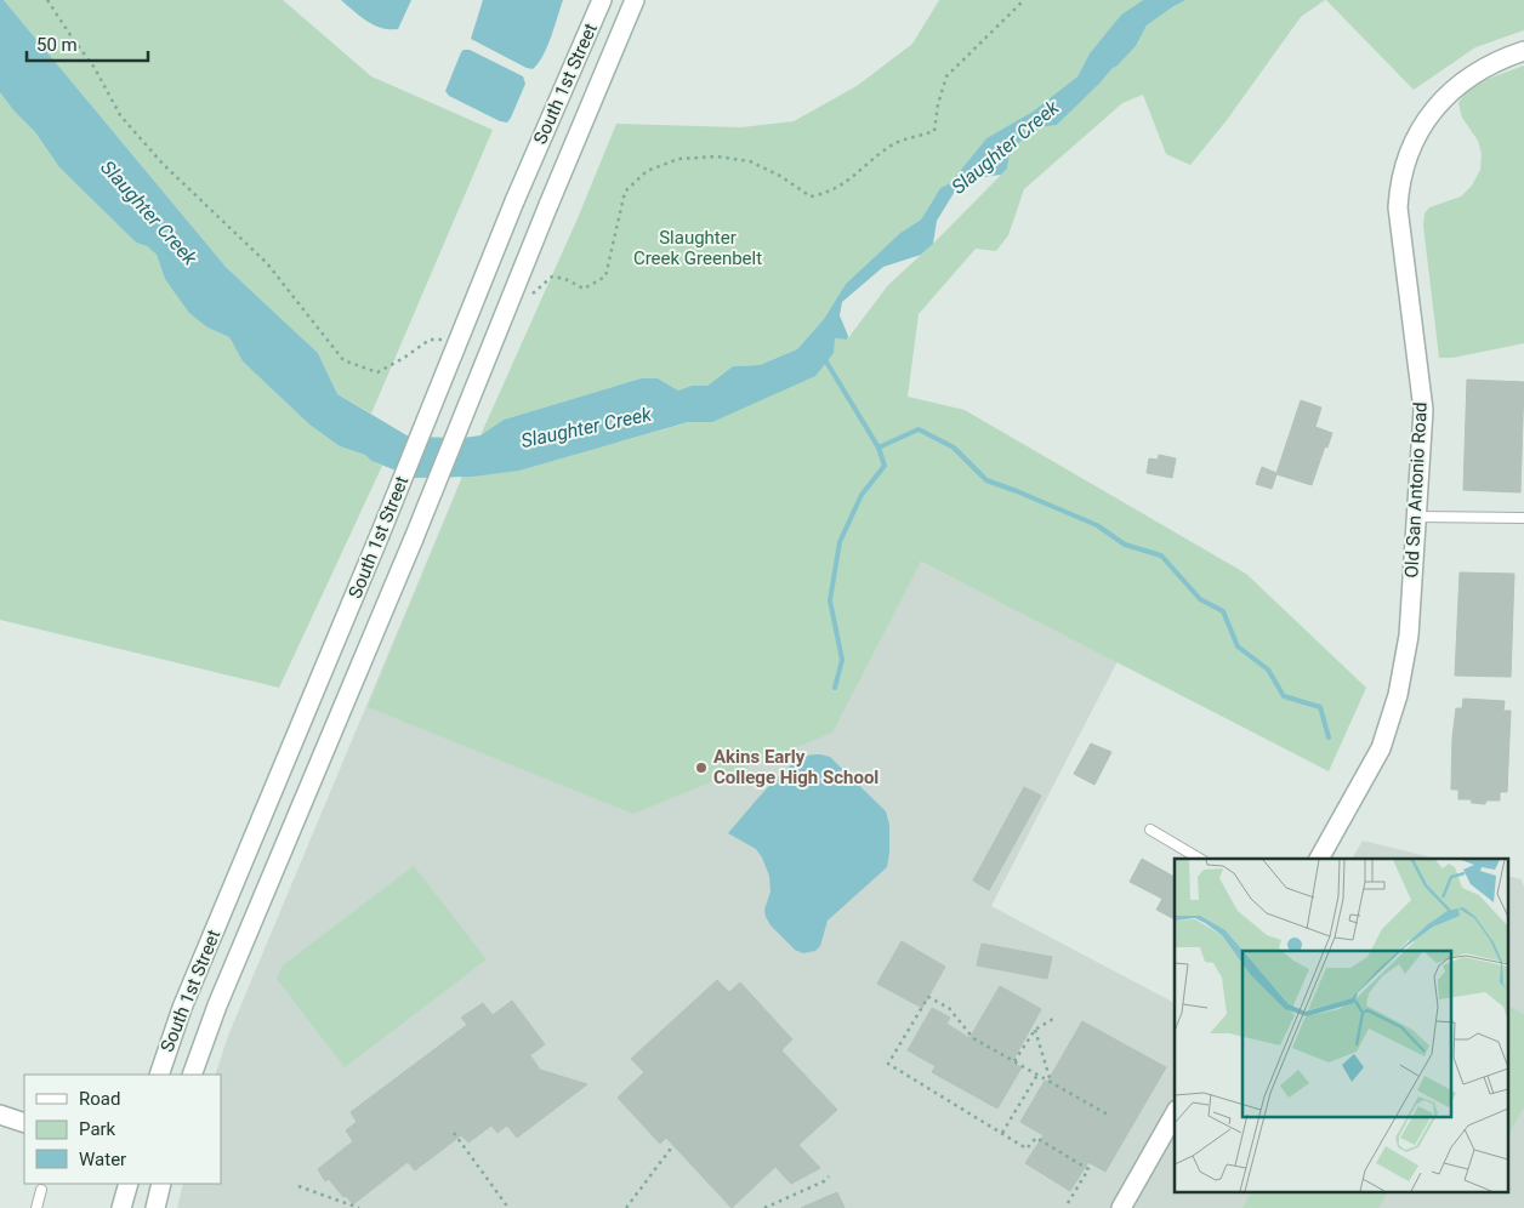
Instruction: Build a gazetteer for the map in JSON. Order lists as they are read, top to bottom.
{
  "streets": {
    "main road": ["South 1st Street", "Old San Antonio Road"]
  },
  "water": ["Slaughter Creek"],
  "parks": ["Slaughter Creek Greenbelt"],
  "places": ["Akins Early College High School"],
  "legend": ["Road", "Park", "Water"],
  "scale_bar": "50 m"
}
